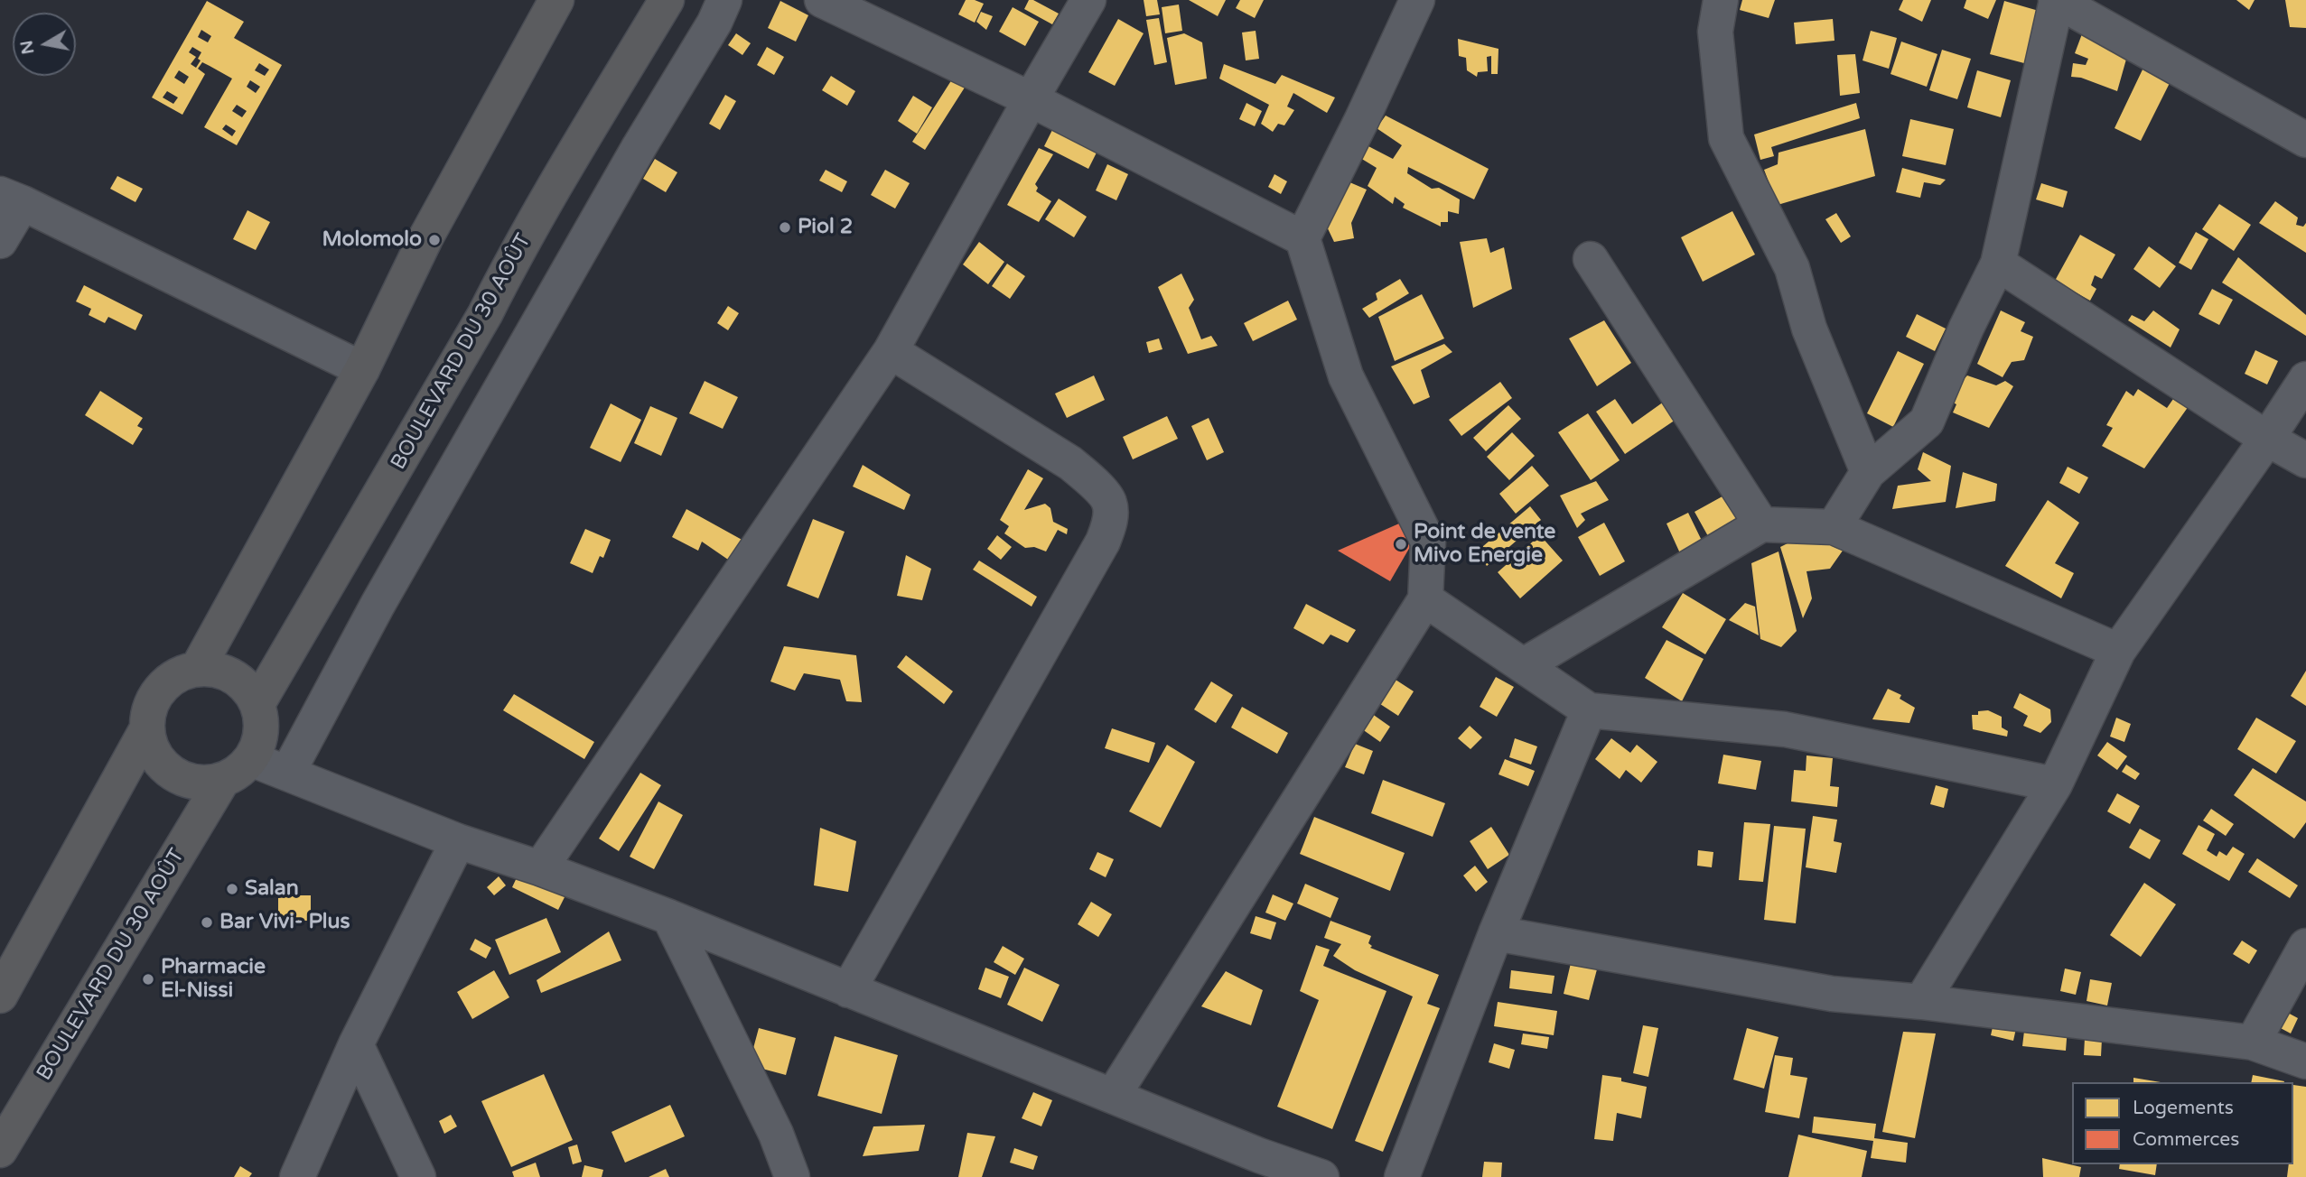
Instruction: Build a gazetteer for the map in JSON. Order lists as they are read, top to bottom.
{
  "streets": {
    "highway": ["BOULEVARD DU 30 AOÛT"]
  },
  "places": [
    "Piol 2",
    "Molomolo",
    "Point de vente Mivo Energie",
    "Salan",
    "Bar Vivi- Plus",
    "Pharmacie El-Nissi"
  ],
  "legend": ["Logements", "Commerces"],
  "north": "left"
}
